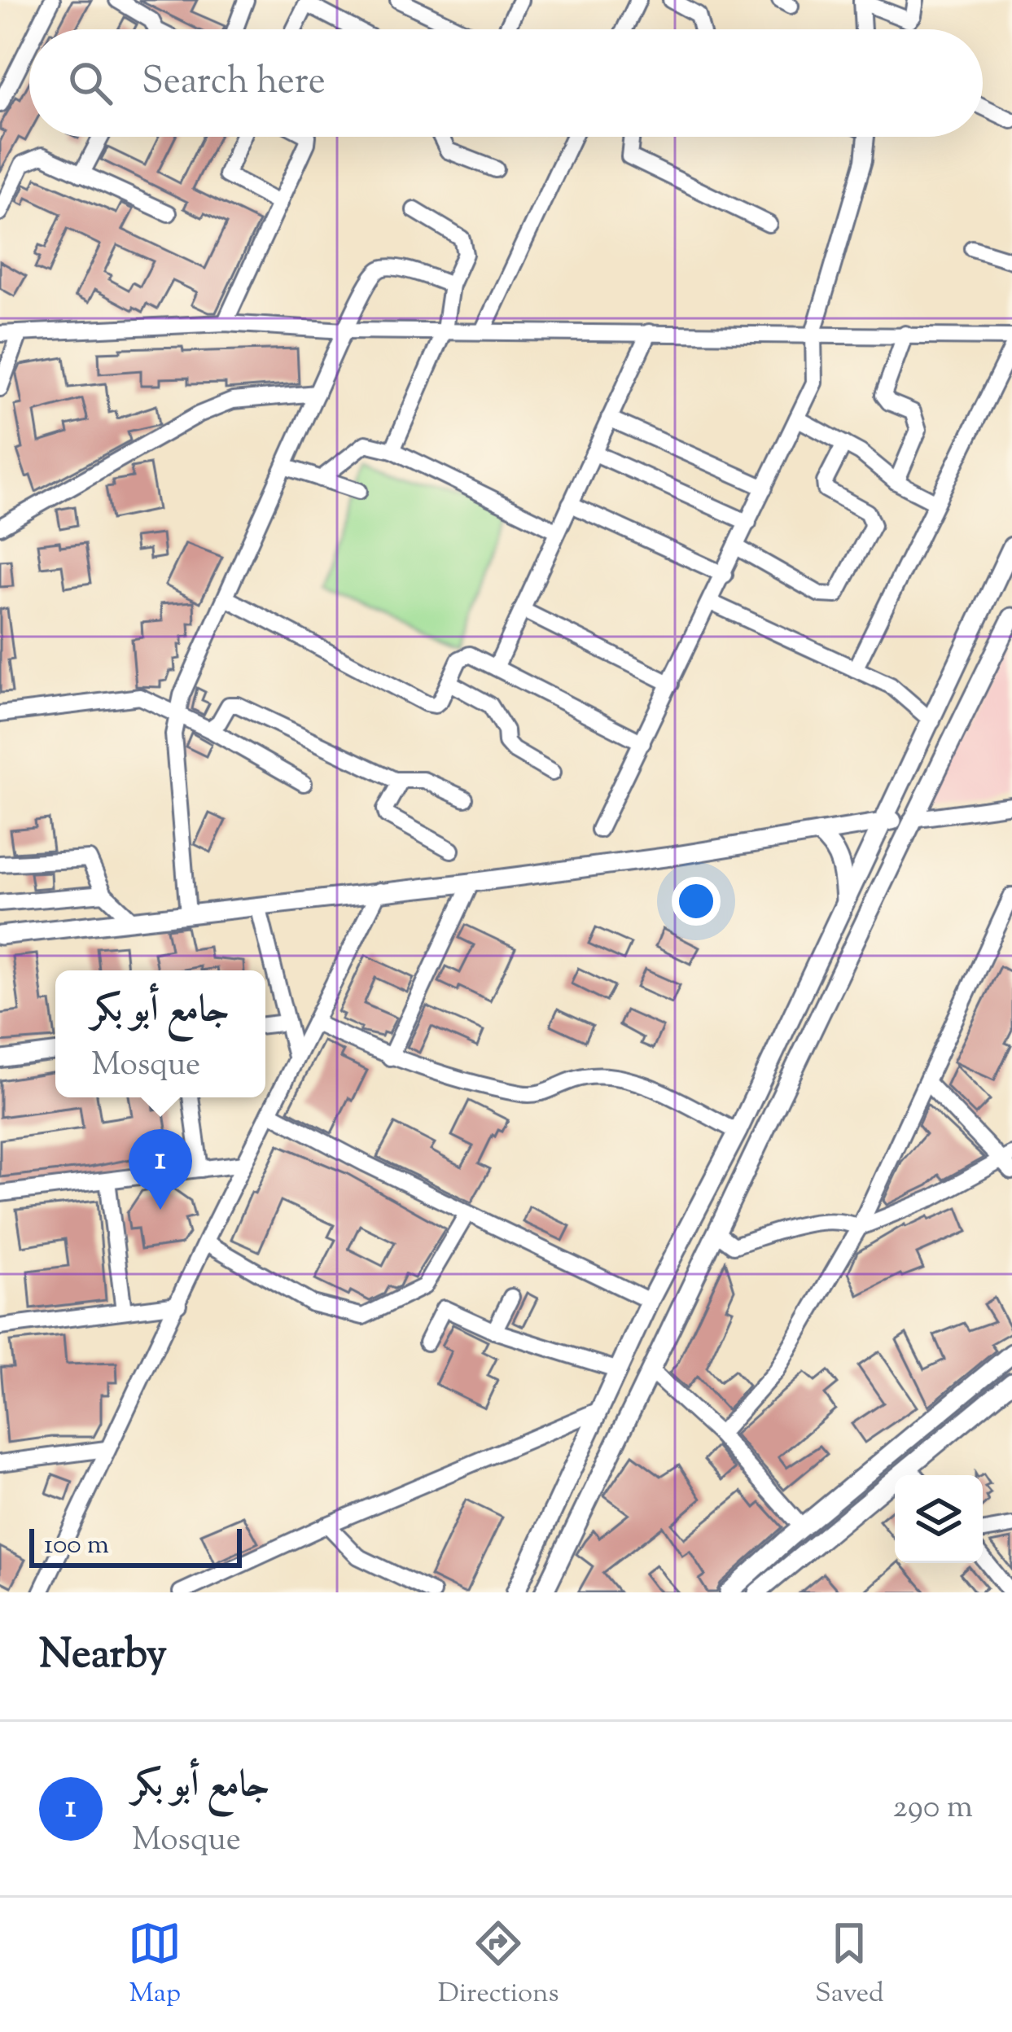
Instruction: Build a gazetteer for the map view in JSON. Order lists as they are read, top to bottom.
{
  "scale_bar": "100 m",
  "page": {
    "search": "Search here",
    "popup": ["جامع أبو بكر", "Mosque"],
    "pins": "1",
    "scale": "100 m",
    "heading": "Nearby",
    "list": [
      {
        "mark": "1",
        "name": "جامع أبو بكر",
        "note": "Mosque",
        "value": "290 m"
      }
    ],
    "nav": ["Map", "Directions", "Saved"]
  }
}
